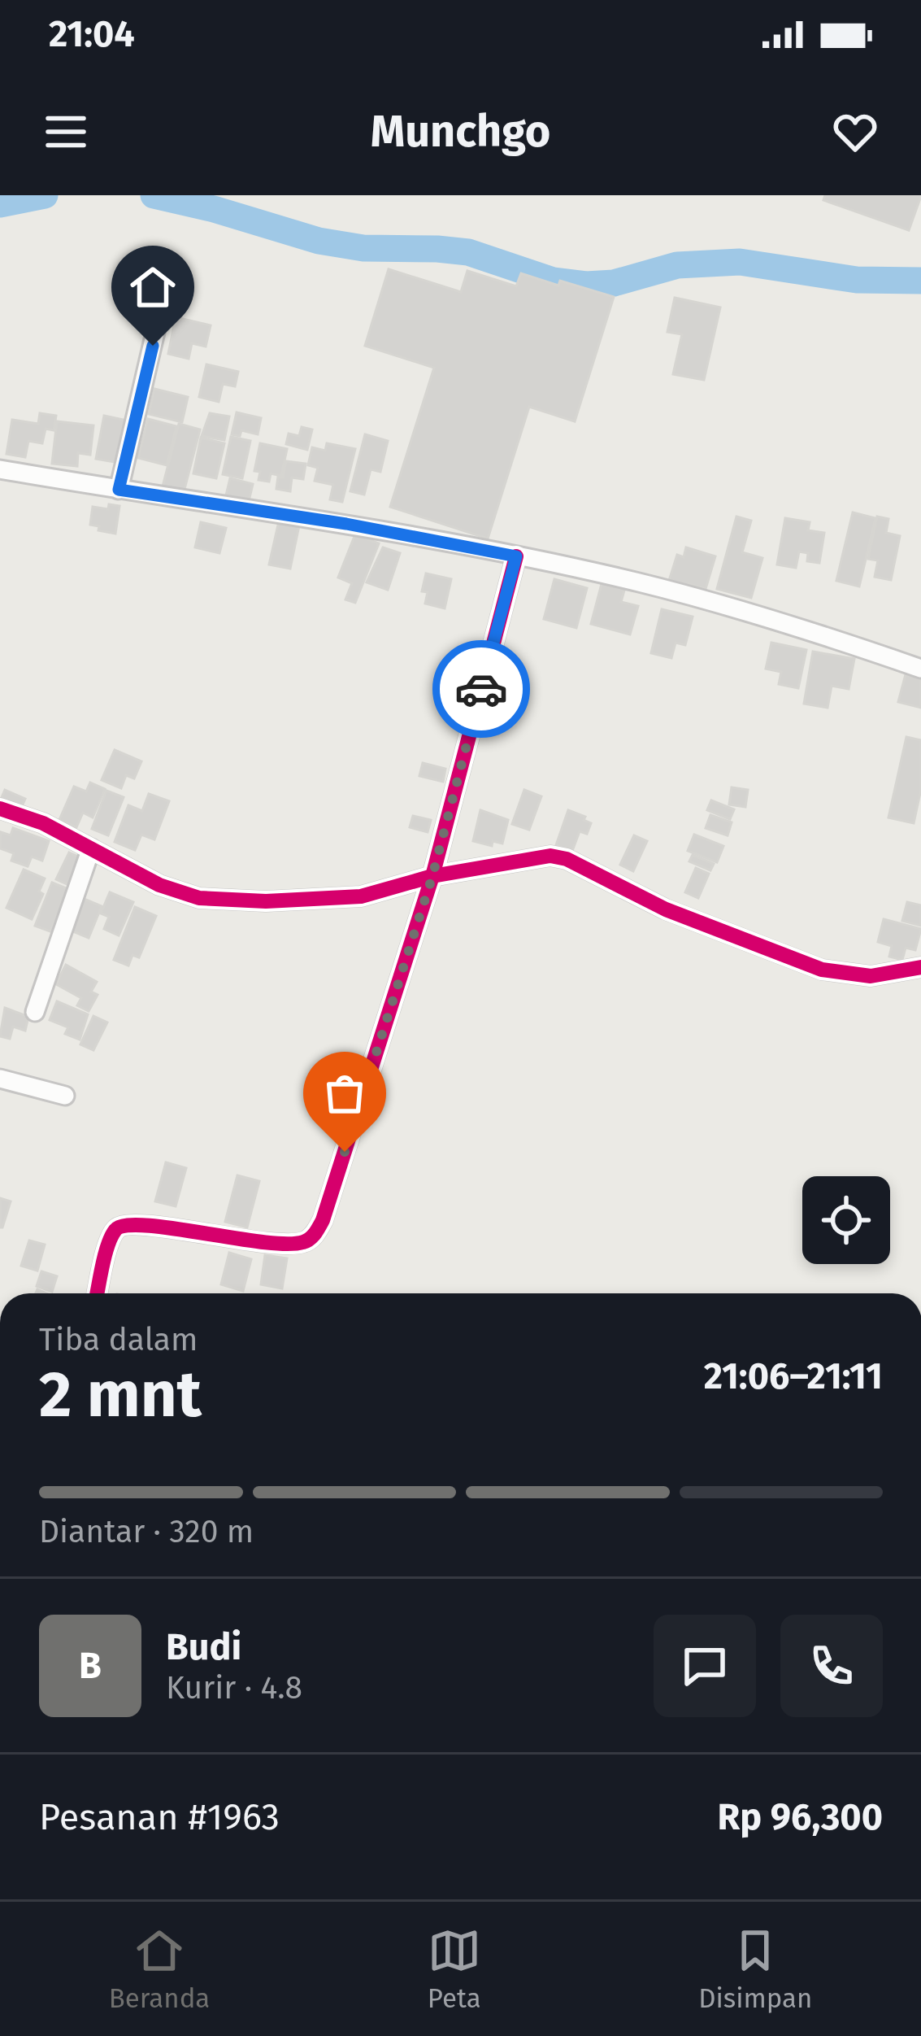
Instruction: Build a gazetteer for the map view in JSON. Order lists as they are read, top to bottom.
{
  "page": {
    "status": "21:04",
    "header": "Munchgo",
    "heading": ["2 mnt", "Tiba dalam", "21:06–21:11"],
    "panel": [
      "Budi",
      "Kurir · 4.8",
      "Pesanan #1963",
      "Rp 96,300"
    ],
    "bar": "Diantar · 320 m",
    "round": "B",
    "tabs": ["Beranda", "Peta", "Disimpan"]
  }
}
